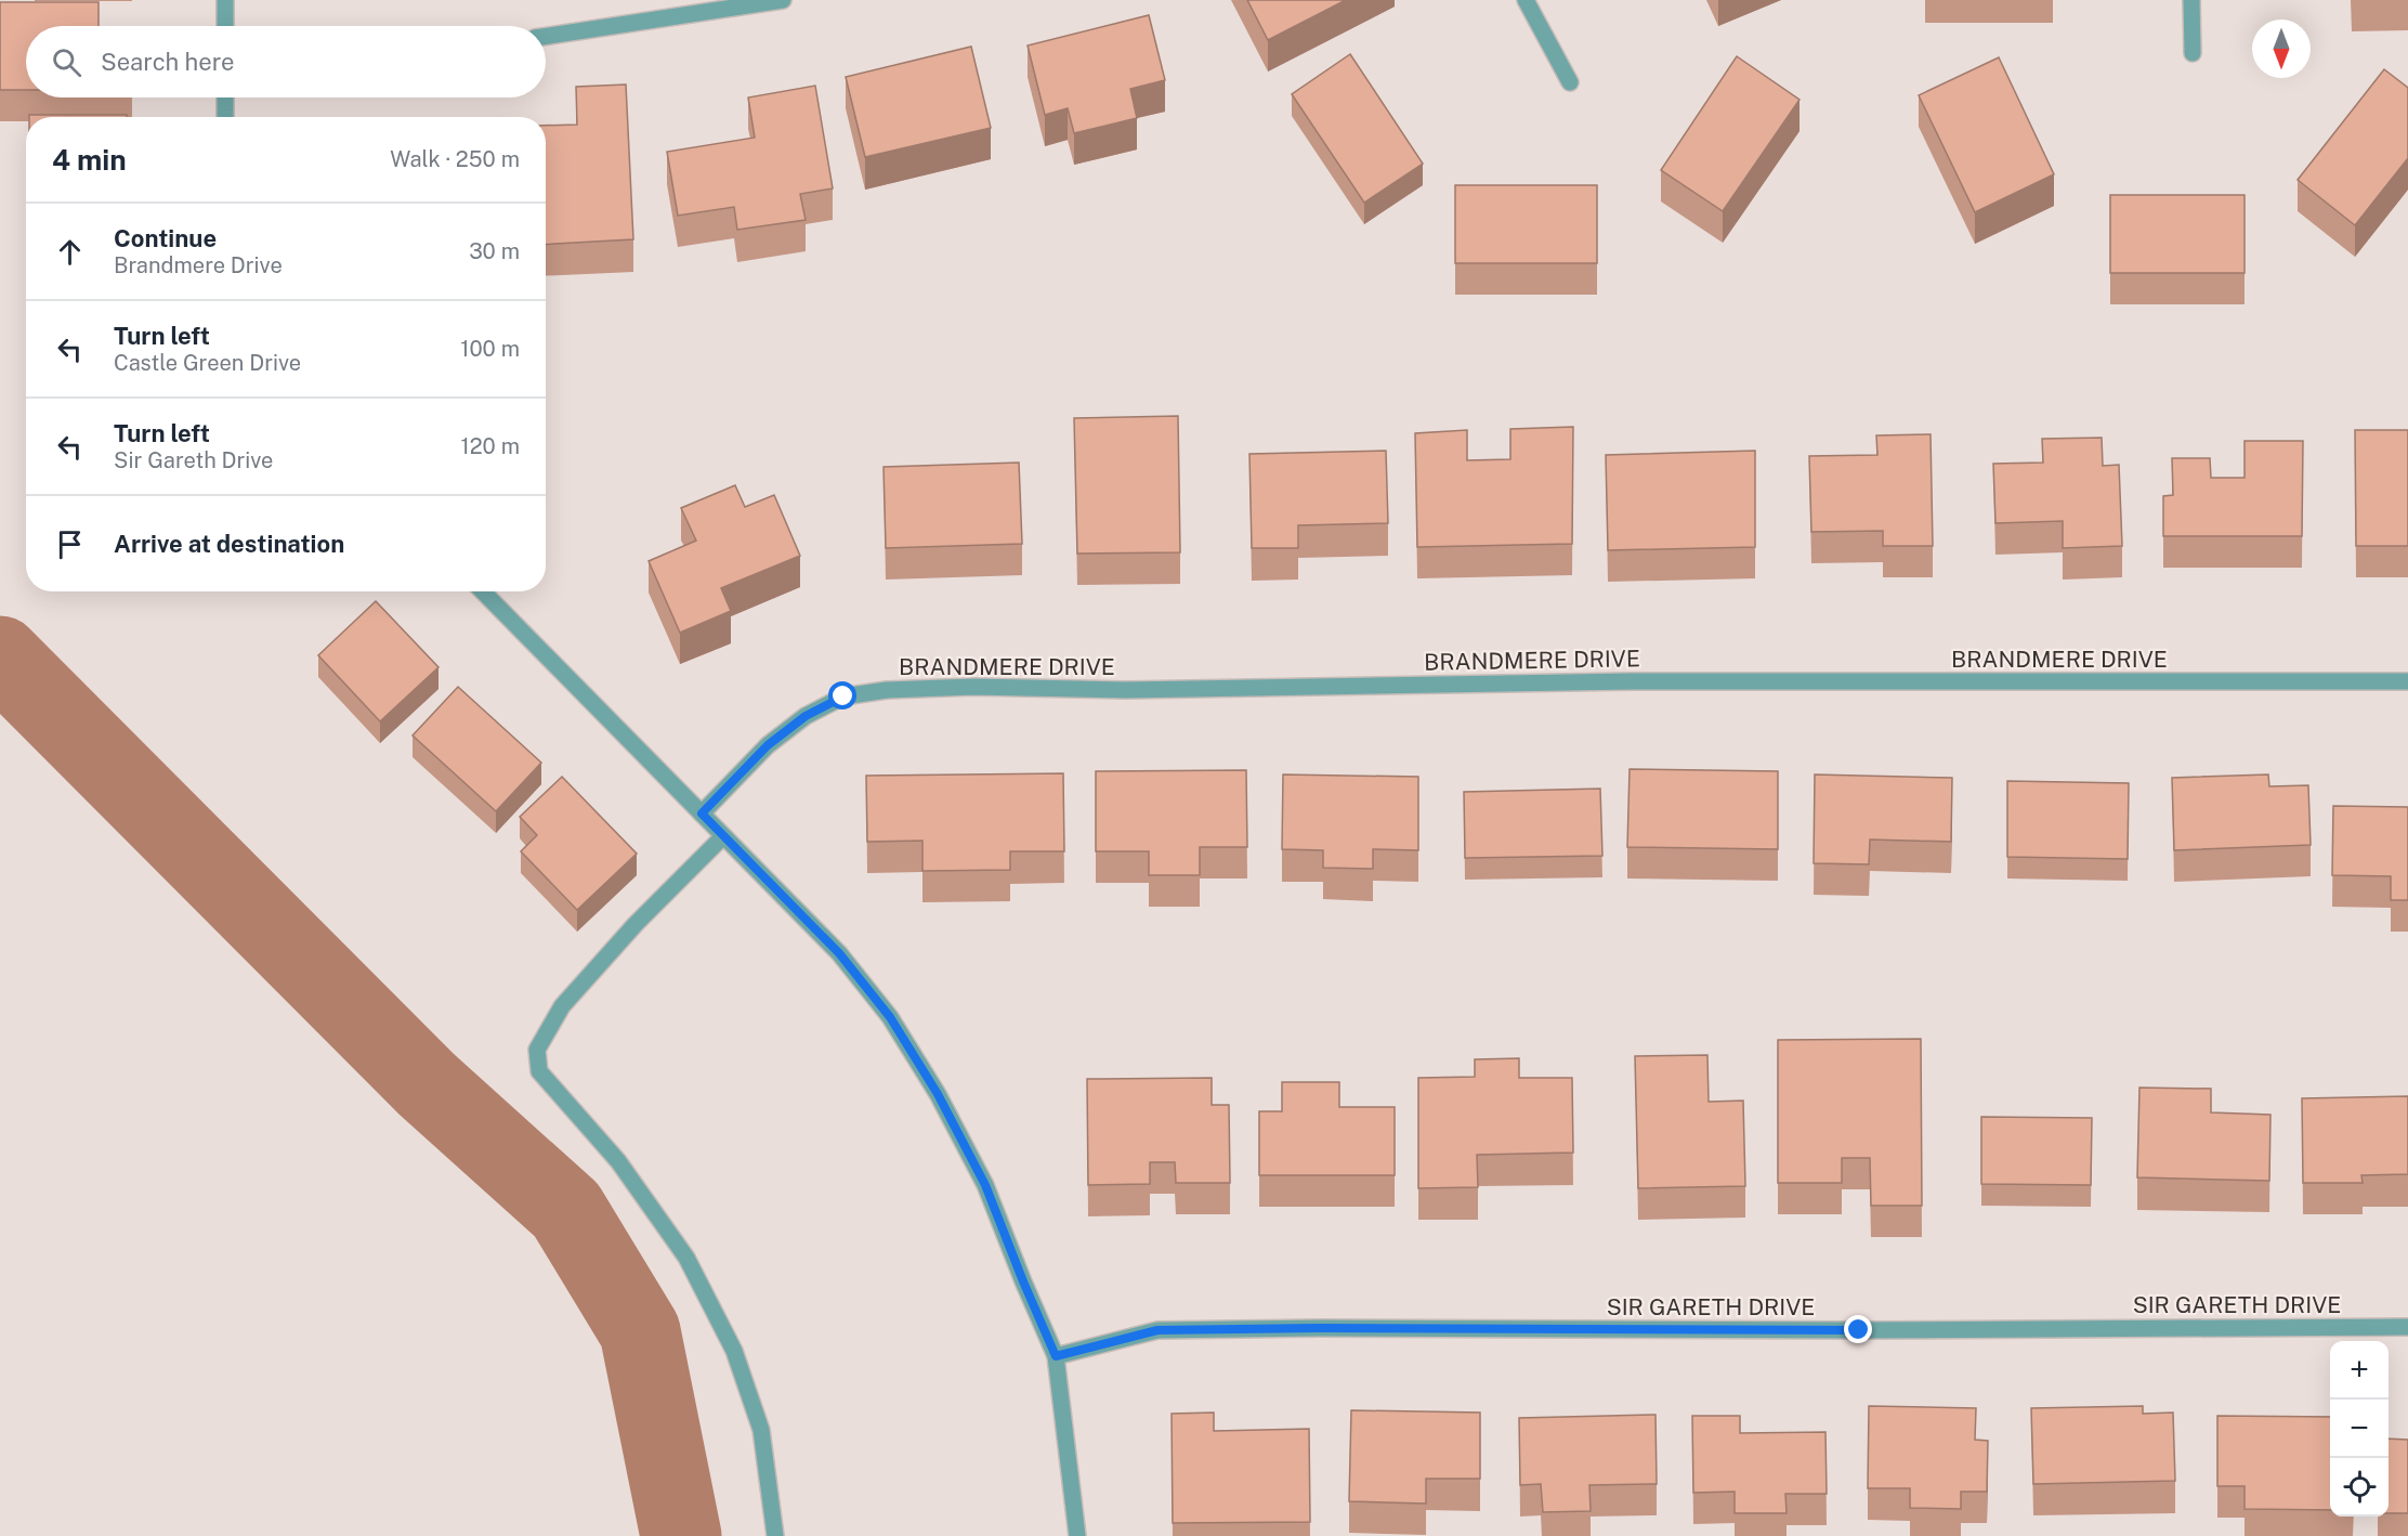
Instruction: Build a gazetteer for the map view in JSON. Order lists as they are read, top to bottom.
{
  "streets": {
    "street": ["BRANDMERE DRIVE", "SIR GARETH DRIVE"]
  },
  "north": "bottom",
  "page": {
    "search": "Search here",
    "heading": ["4 min", "Walk · 250 m"],
    "list": [
      ["Continue", "Brandmere Drive", "30 m"],
      ["Turn left", "Castle Green Drive", "100 m"],
      ["Turn left", "Sir Gareth Drive", "120 m"],
      "Arrive at destination"
    ],
    "map_buttons": ["+", "−"]
  }
}
